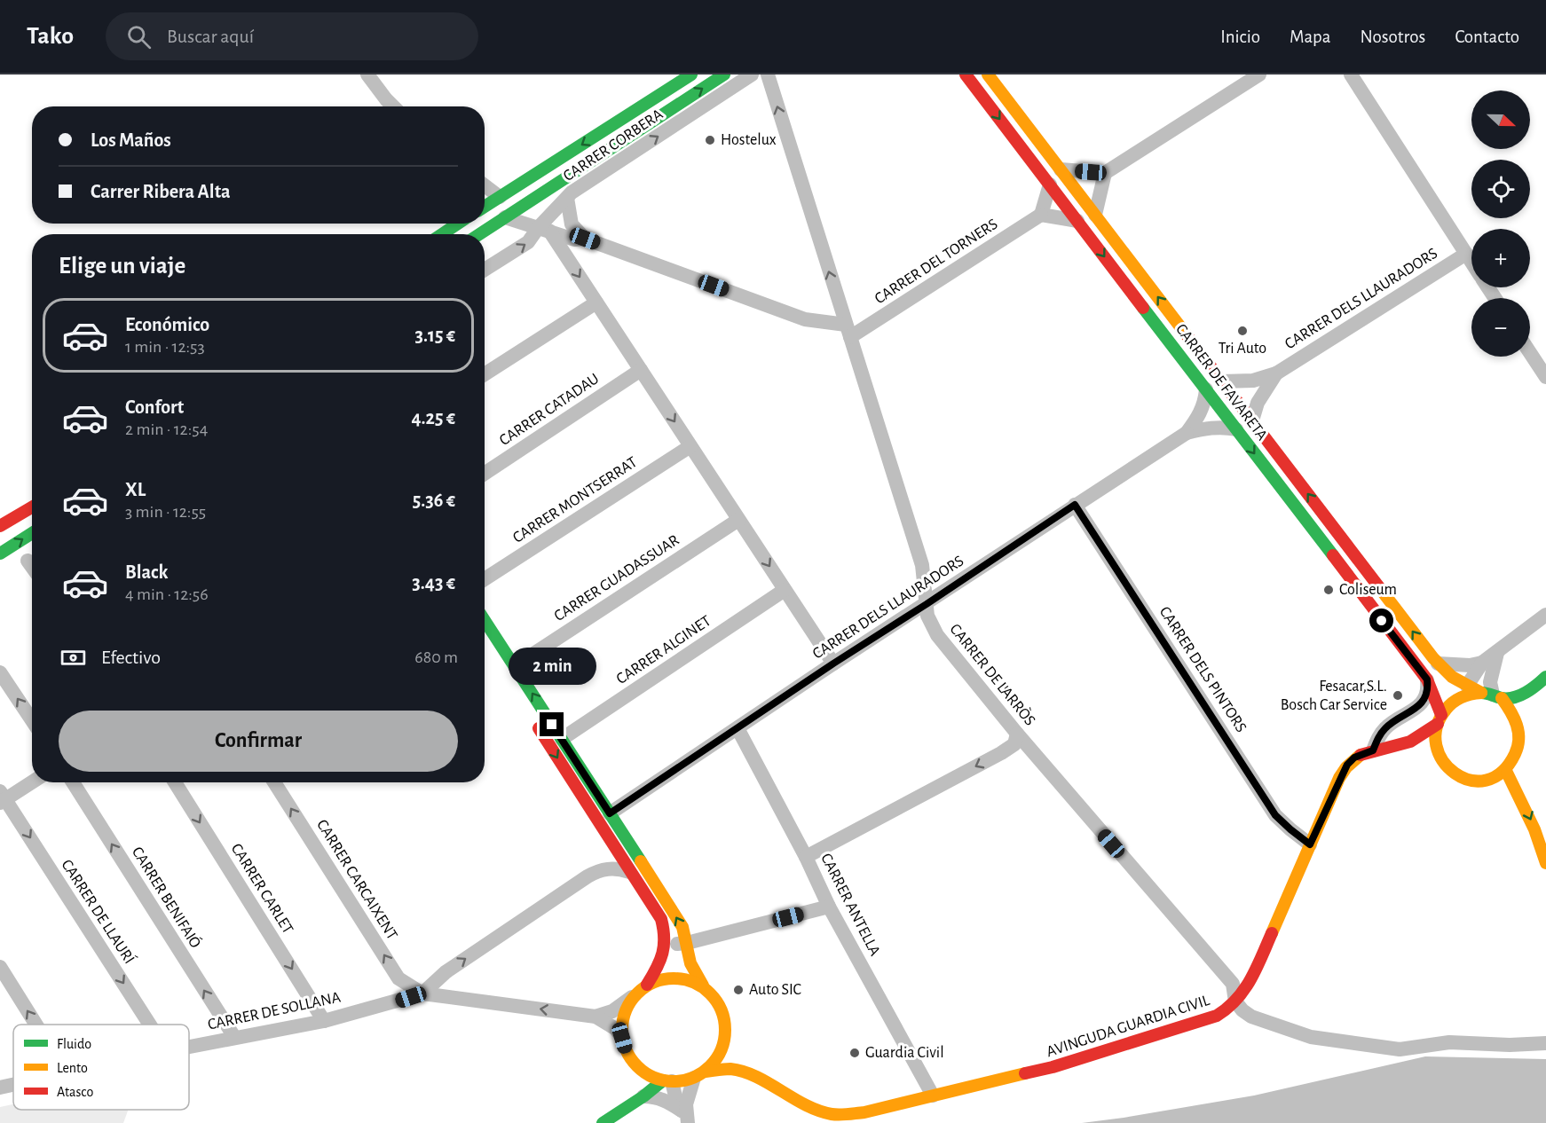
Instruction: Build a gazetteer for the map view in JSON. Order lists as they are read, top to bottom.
{
  "streets": {
    "street": [
      "CARRER CORBERA",
      "CARRER DEL TORNERS",
      "CARRER DELS LLAURADORS",
      "CARRER DE FAVARETA",
      "CARRER CATADAU",
      "CARRER MONTSERRAT",
      "CARRER GUADASSUAR",
      "CARRER ALGINET",
      "CARRER DELS PINTORS",
      "CARRER DE L'ARRÒS",
      "CARRER CARCAIXENT",
      "CARRER CARLET",
      "CARRER BENIFAIÓ",
      "CARRER ANTELLA",
      "CARRER DE LLAURÍ",
      "CARRER DE SOLLANA",
      "AVINGUDA GUARDIA CIVIL"
    ]
  },
  "crossings": [
    ["CARRER DEL TORNERS", "CARRER DE L'ARRÒS"],
    ["CARRER DELS LLAURADORS", "CARRER DE FAVARETA"],
    ["CARRER DELS LLAURADORS", "CARRER DELS PINTORS"],
    ["CARRER DELS LLAURADORS", "CARRER DE L'ARRÒS"],
    ["CARRER DELS LLAURADORS", "CARRER ANTELLA"],
    ["CARRER DELS PINTORS", "AVINGUDA GUARDIA CIVIL"],
    ["CARRER DE L'ARRÒS", "AVINGUDA GUARDIA CIVIL"],
    ["CARRER CARCAIXENT", "CARRER DE SOLLANA"],
    ["CARRER CARLET", "CARRER DE SOLLANA"],
    ["CARRER BENIFAIÓ", "CARRER DE SOLLANA"],
    ["CARRER ANTELLA", "AVINGUDA GUARDIA CIVIL"]
  ],
  "one_way": [
    "CARRER CARCAIXENT",
    "CARRER CARLET",
    "CARRER BENIFAIÓ",
    "CARRER DE LLAURÍ"
  ],
  "places": [
    "Hostelux",
    "Tri Auto",
    "Coliseum",
    "Fesacar,S.L. Bosch Car Service",
    "Auto SIC",
    "Guardia Civil"
  ],
  "legend": ["Fluido", "Lento", "Atasco"],
  "north": "right",
  "page": {
    "header": "Tako",
    "search": "Buscar aquí",
    "nav": [
      "Inicio",
      "Mapa",
      "Nosotros",
      "Contacto"
    ],
    "map_buttons": ["+", "−"],
    "banner": ["Los Maños", "Carrer Ribera Alta"],
    "heading": "Elige un viaje",
    "list": [
      {
        "name": "Económico",
        "note": "1 min · 12:53",
        "value": "3.15 €"
      },
      {
        "name": "Confort",
        "note": "2 min · 12:54",
        "value": "4.25 €"
      },
      {
        "name": "XL",
        "note": "3 min · 12:55",
        "value": "5.36 €"
      },
      {
        "name": "Black",
        "note": "4 min · 12:56",
        "value": "3.43 €"
      }
    ],
    "pay": ["Efectivo", "680 m"],
    "bubble": "2 min",
    "buttons": "Confirmar"
  }
}
